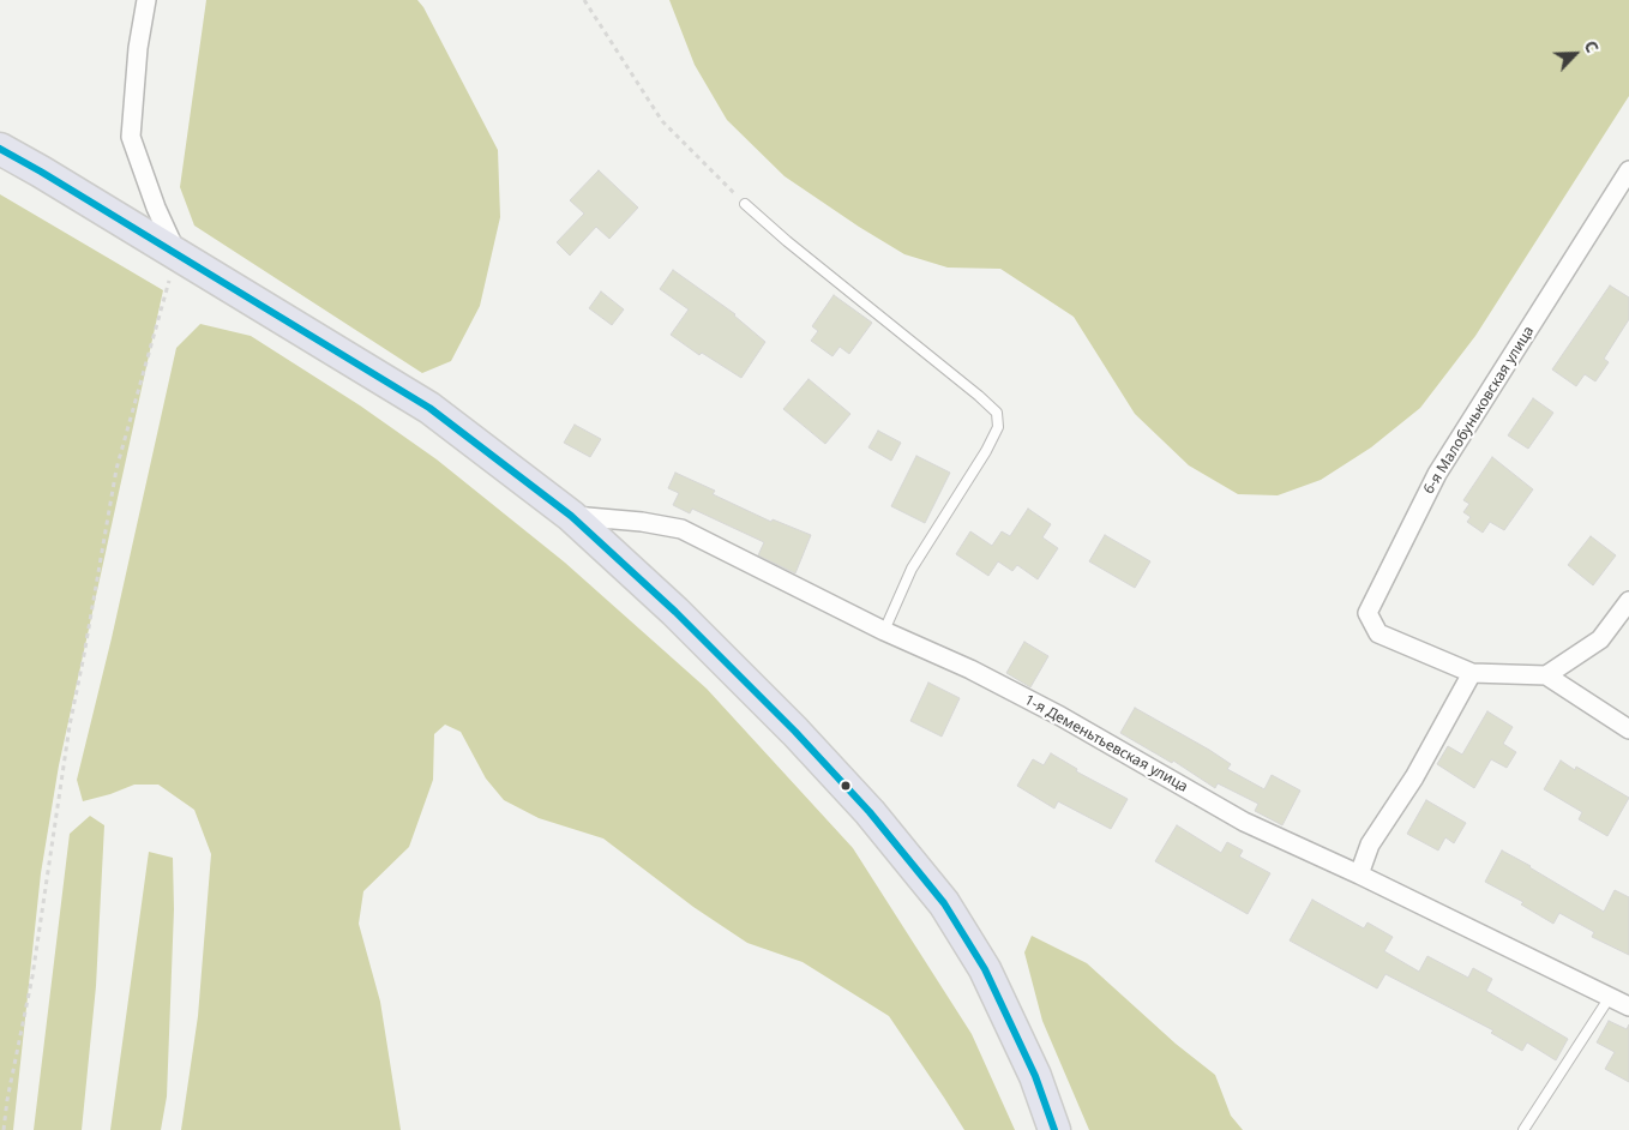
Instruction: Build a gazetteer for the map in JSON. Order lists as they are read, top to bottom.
{
  "streets": {
    "street": ["6-я Малобуньковская улица", "1-я Деменьтьевская улица"]
  },
  "north": "top right"
}
